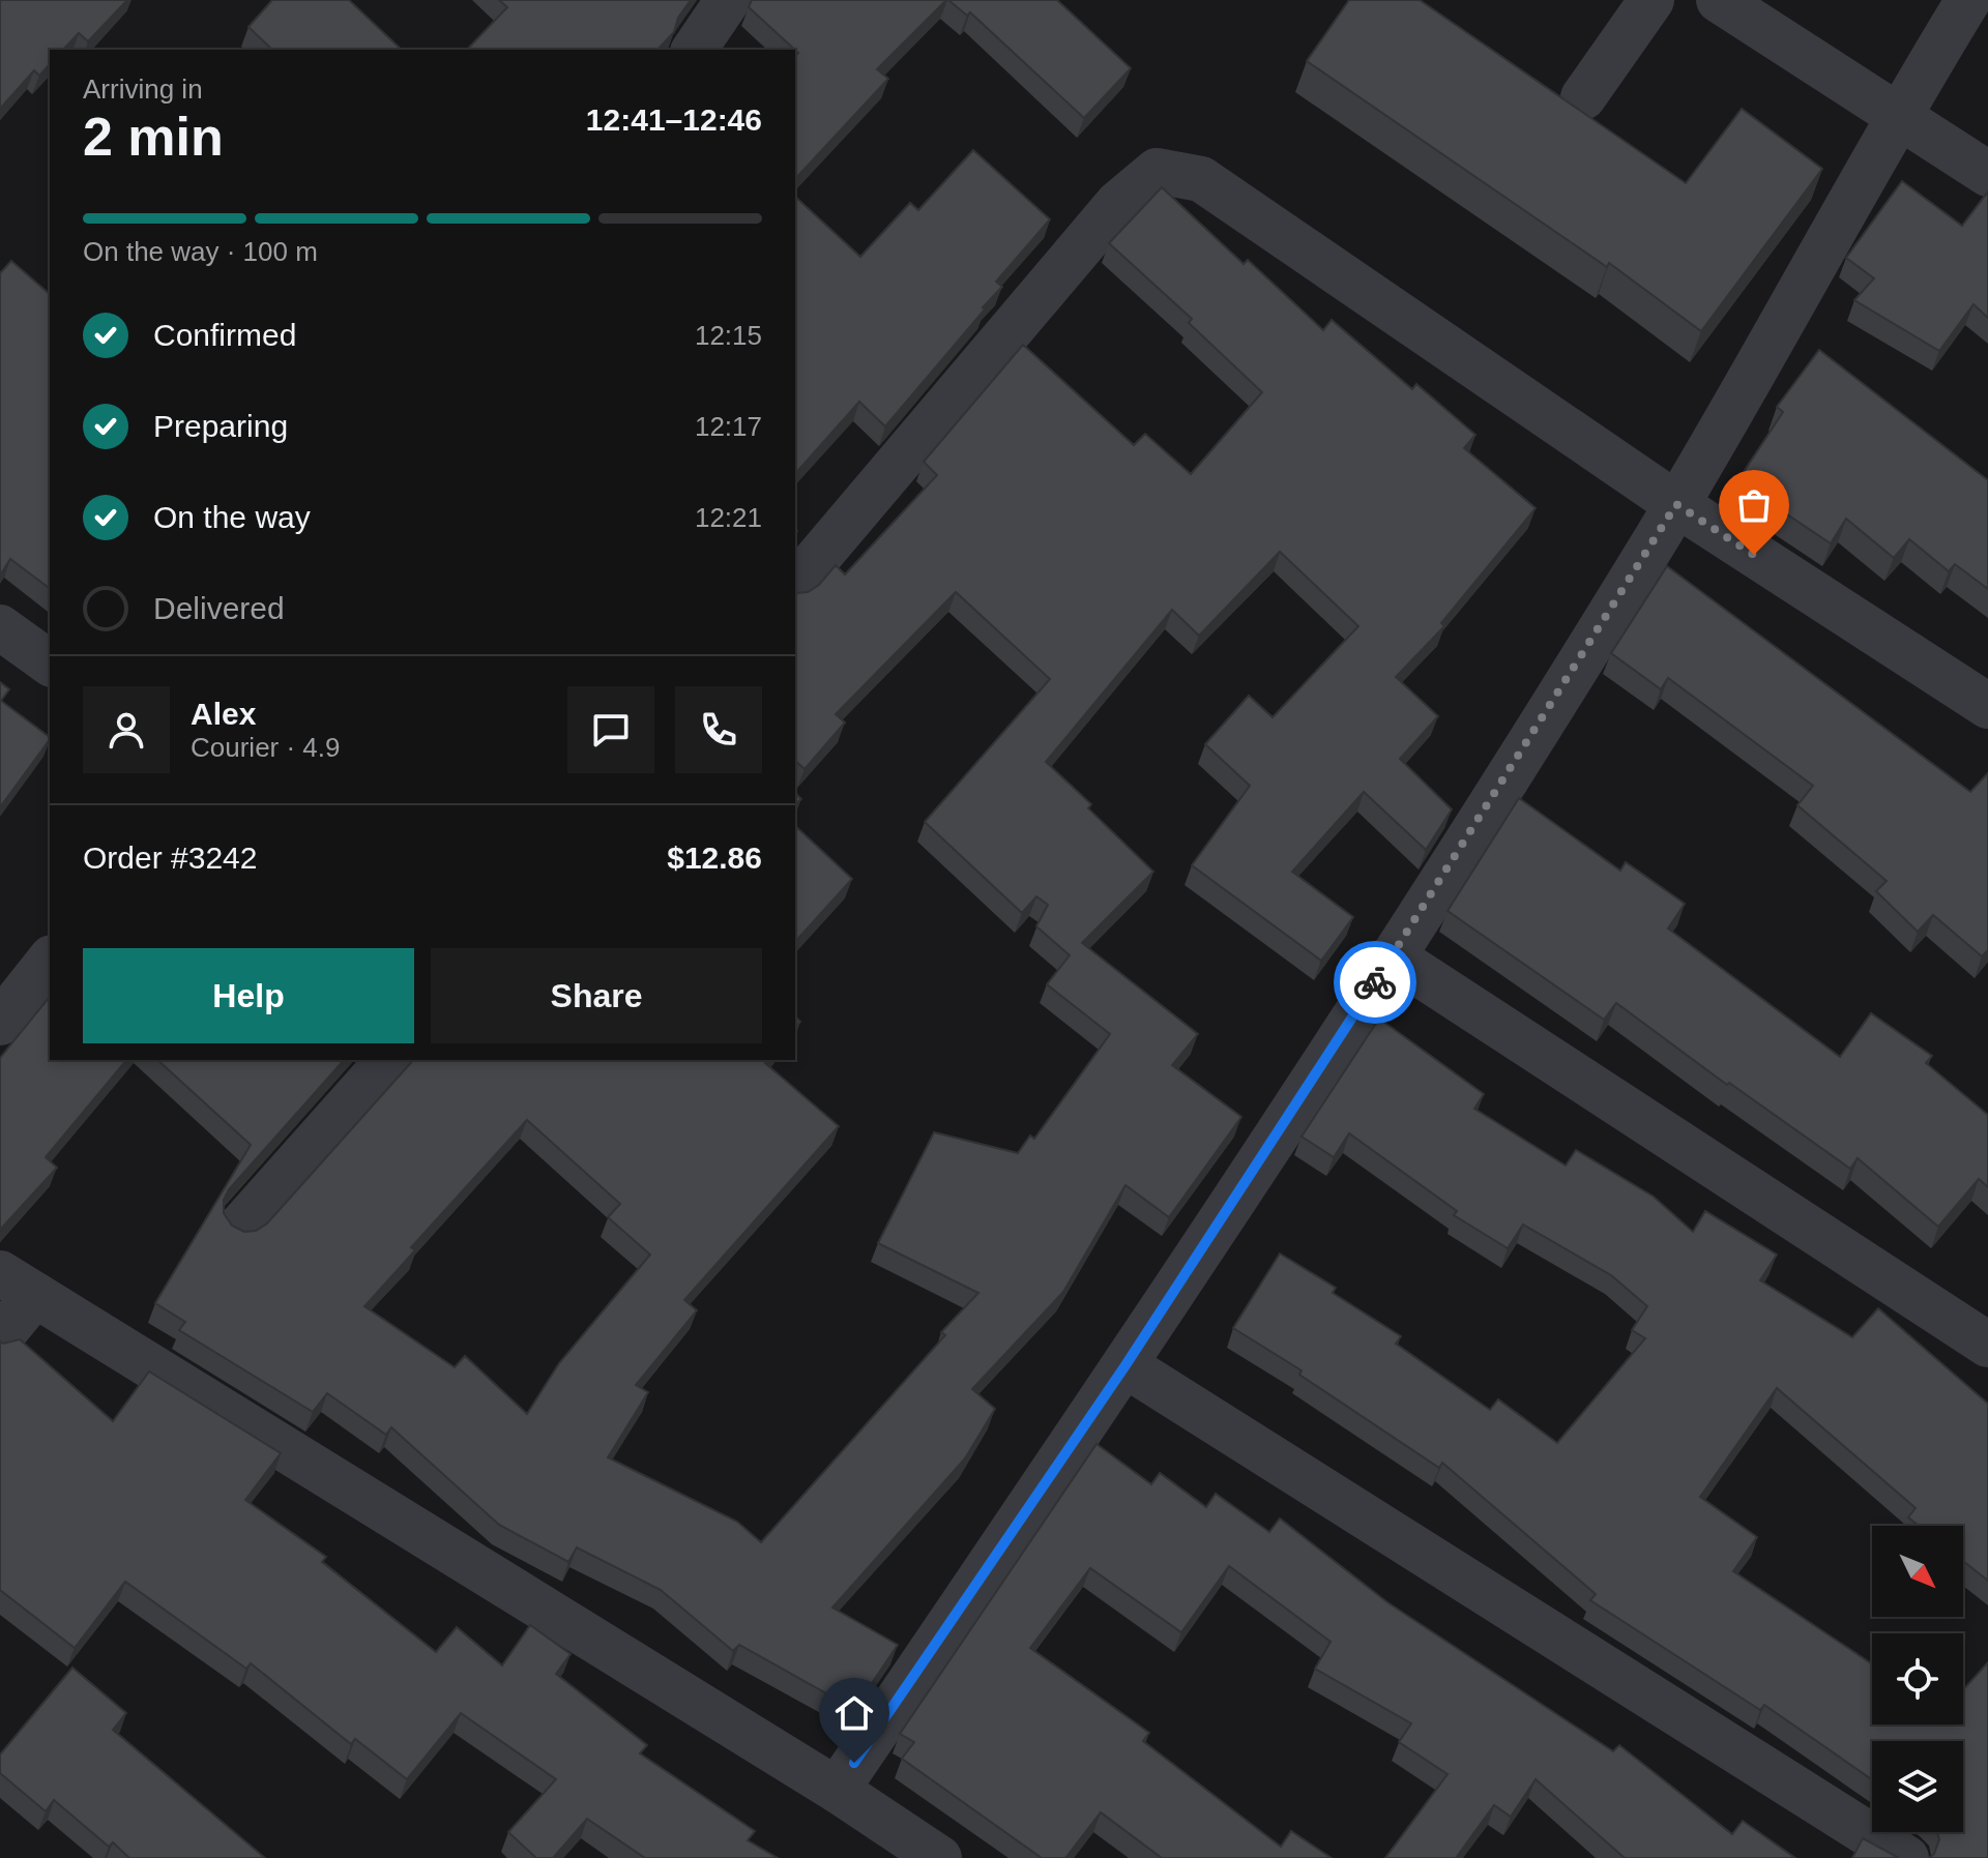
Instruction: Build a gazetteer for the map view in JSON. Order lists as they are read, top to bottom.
{
  "north": "bottom right",
  "page": {
    "heading": ["2 min", "Arriving in", "12:41–12:46"],
    "panel": [
      "Alex",
      "Courier · 4.9",
      "Order #3242",
      "$12.86"
    ],
    "bar": "On the way · 100 m",
    "list": [
      ["Confirmed", "12:15"],
      ["Preparing", "12:17"],
      ["On the way", "12:21"],
      "Delivered"
    ],
    "buttons": ["Help", "Share"]
  }
}
